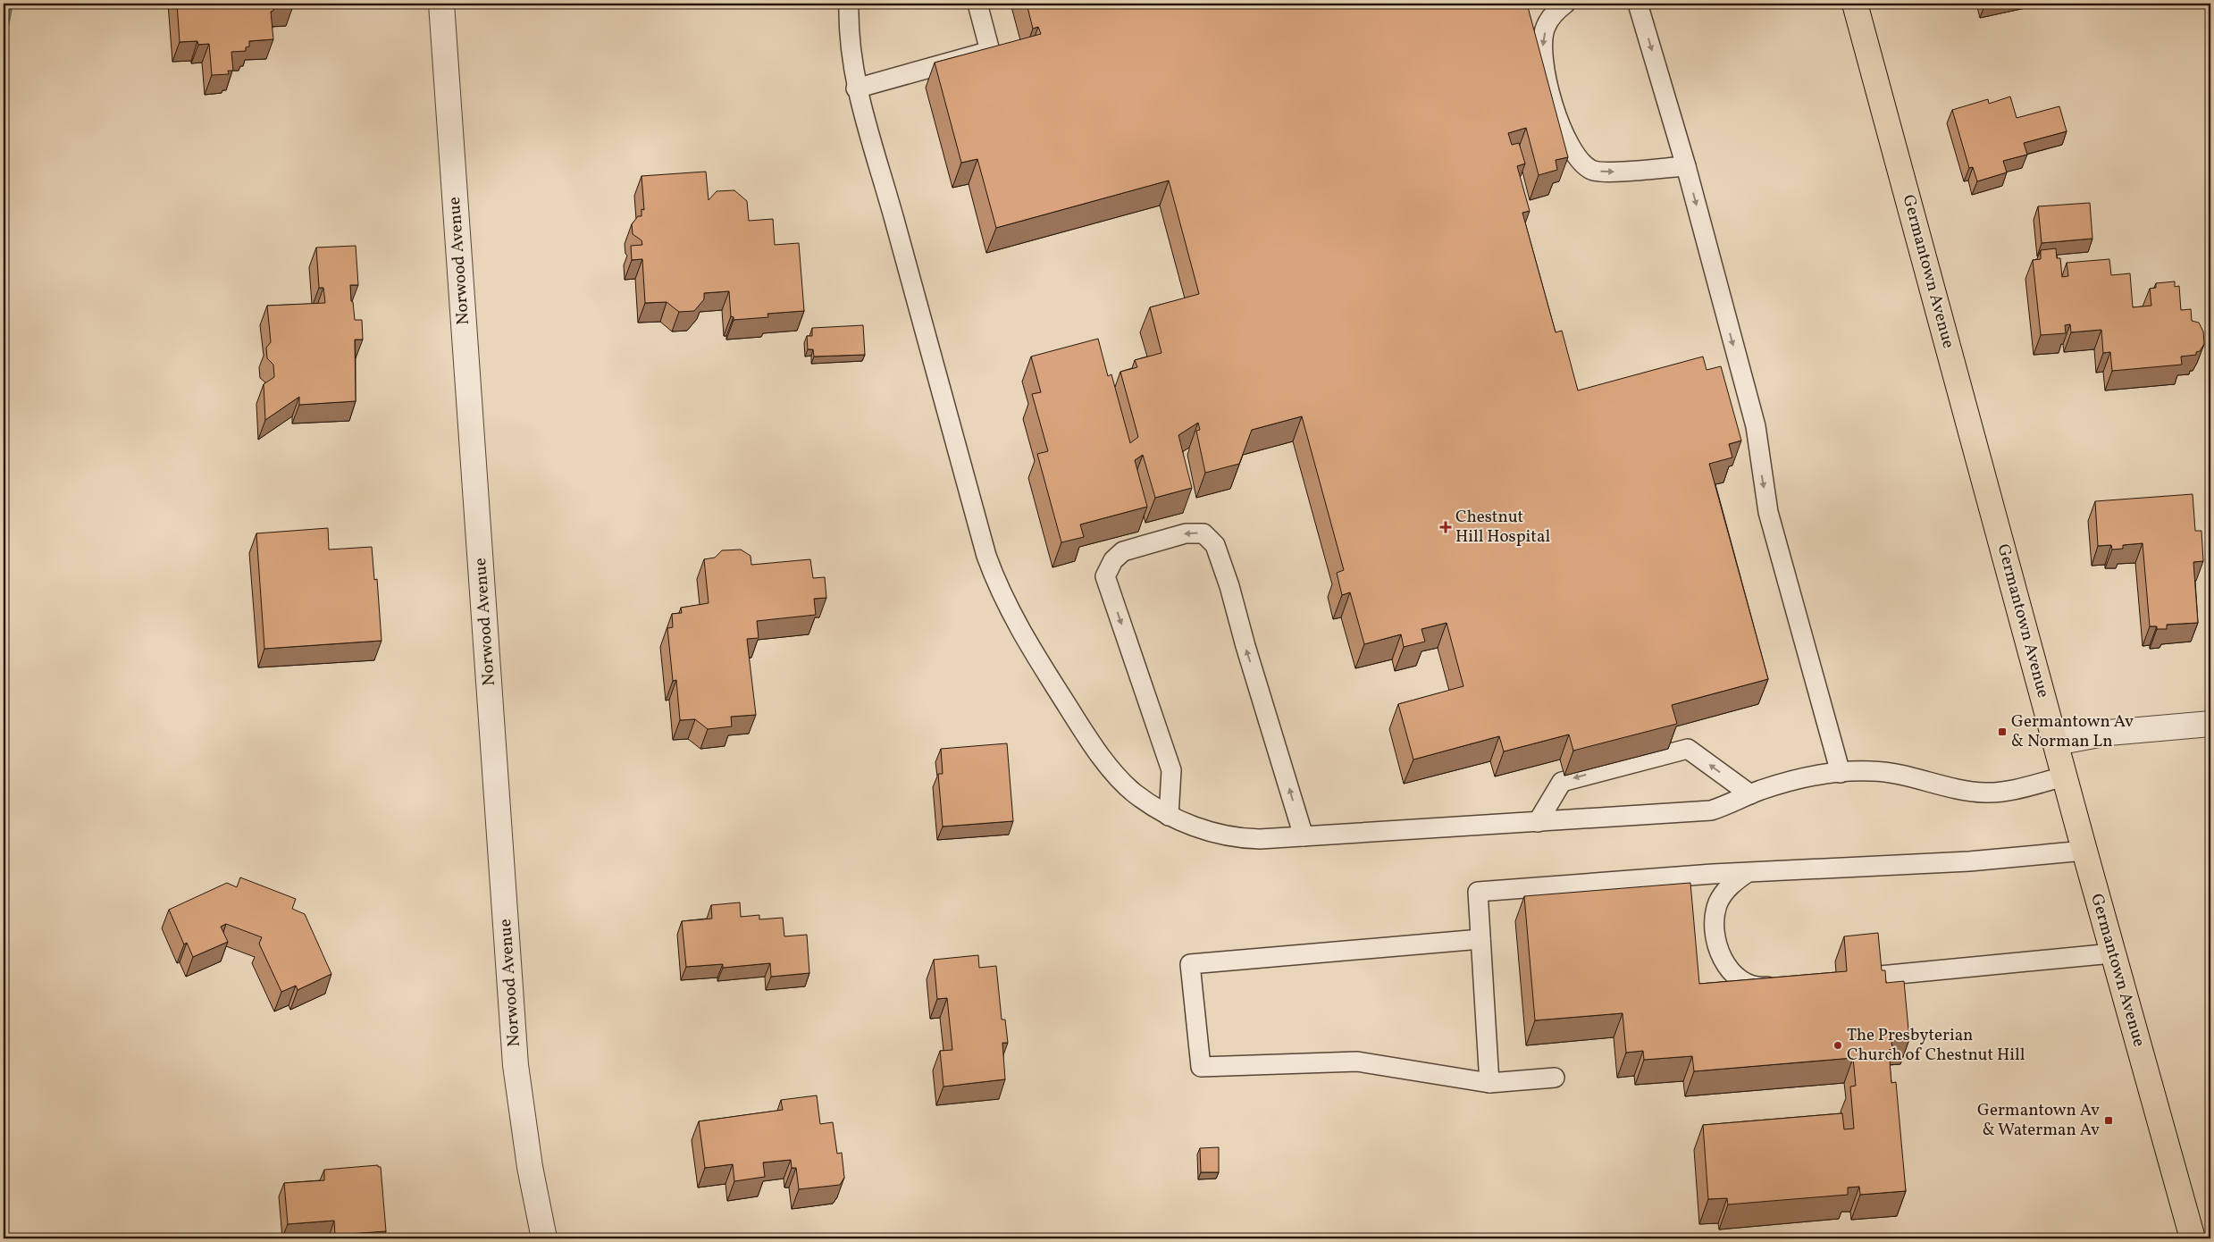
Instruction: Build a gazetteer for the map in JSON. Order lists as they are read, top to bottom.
{
  "streets": {
    "main road": ["Germantown Avenue"],
    "street": ["Norwood Avenue"]
  },
  "places": {
    "health": ["Chestnut Hill Hospital"],
    "transit": ["Germantown Av & Norman Ln", "Germantown Av & Waterman Av"],
    "other": ["The Presbyterian Church of Chestnut Hill"]
  }
}
